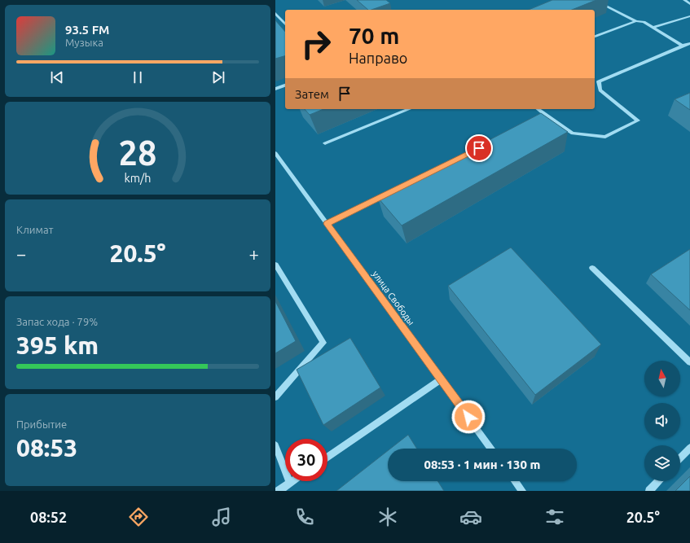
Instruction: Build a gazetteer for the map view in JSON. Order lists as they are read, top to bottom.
{
  "streets": {
    "street": ["улица Свободы"]
  },
  "north": "top",
  "page": {
    "turn": ["70 m", "Направо"],
    "song": ["93.5 FM", "Музыка"],
    "then": "Затем",
    "tile": [
      "Климат",
      ["Запас хода · 79%", "395 km"],
      ["Прибытие", "08:53"]
    ],
    "heat": ["−", "20.5°", "+"],
    "limit": "30",
    "trip": "08:53 · 1 мин · 130 m",
    "tabs": ["08:52", "20.5°"],
    "gauge": ["28", "km/h"]
  }
}
